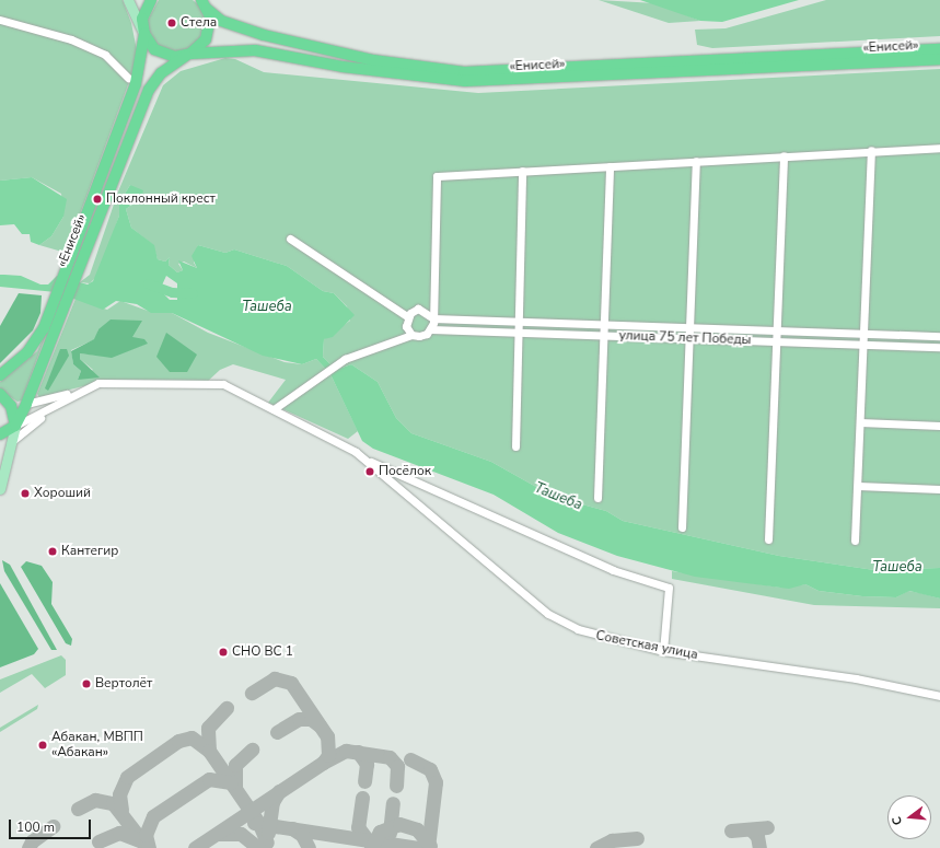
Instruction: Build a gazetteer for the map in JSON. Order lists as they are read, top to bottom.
{
  "streets": {
    "highway": ["«Енисей»"],
    "street": ["улица 75 лет Победы", "Советская улица"]
  },
  "water": ["Ташеба"],
  "places": [
    "Стела",
    "Поклонный крест",
    "Посёлок",
    "Хороший",
    "Кантегир",
    "СНО ВС 1",
    "Вертолёт",
    "Абакан, МВПП «Абакан»"
  ],
  "scale_bar": "100 m",
  "north": "left"
}
